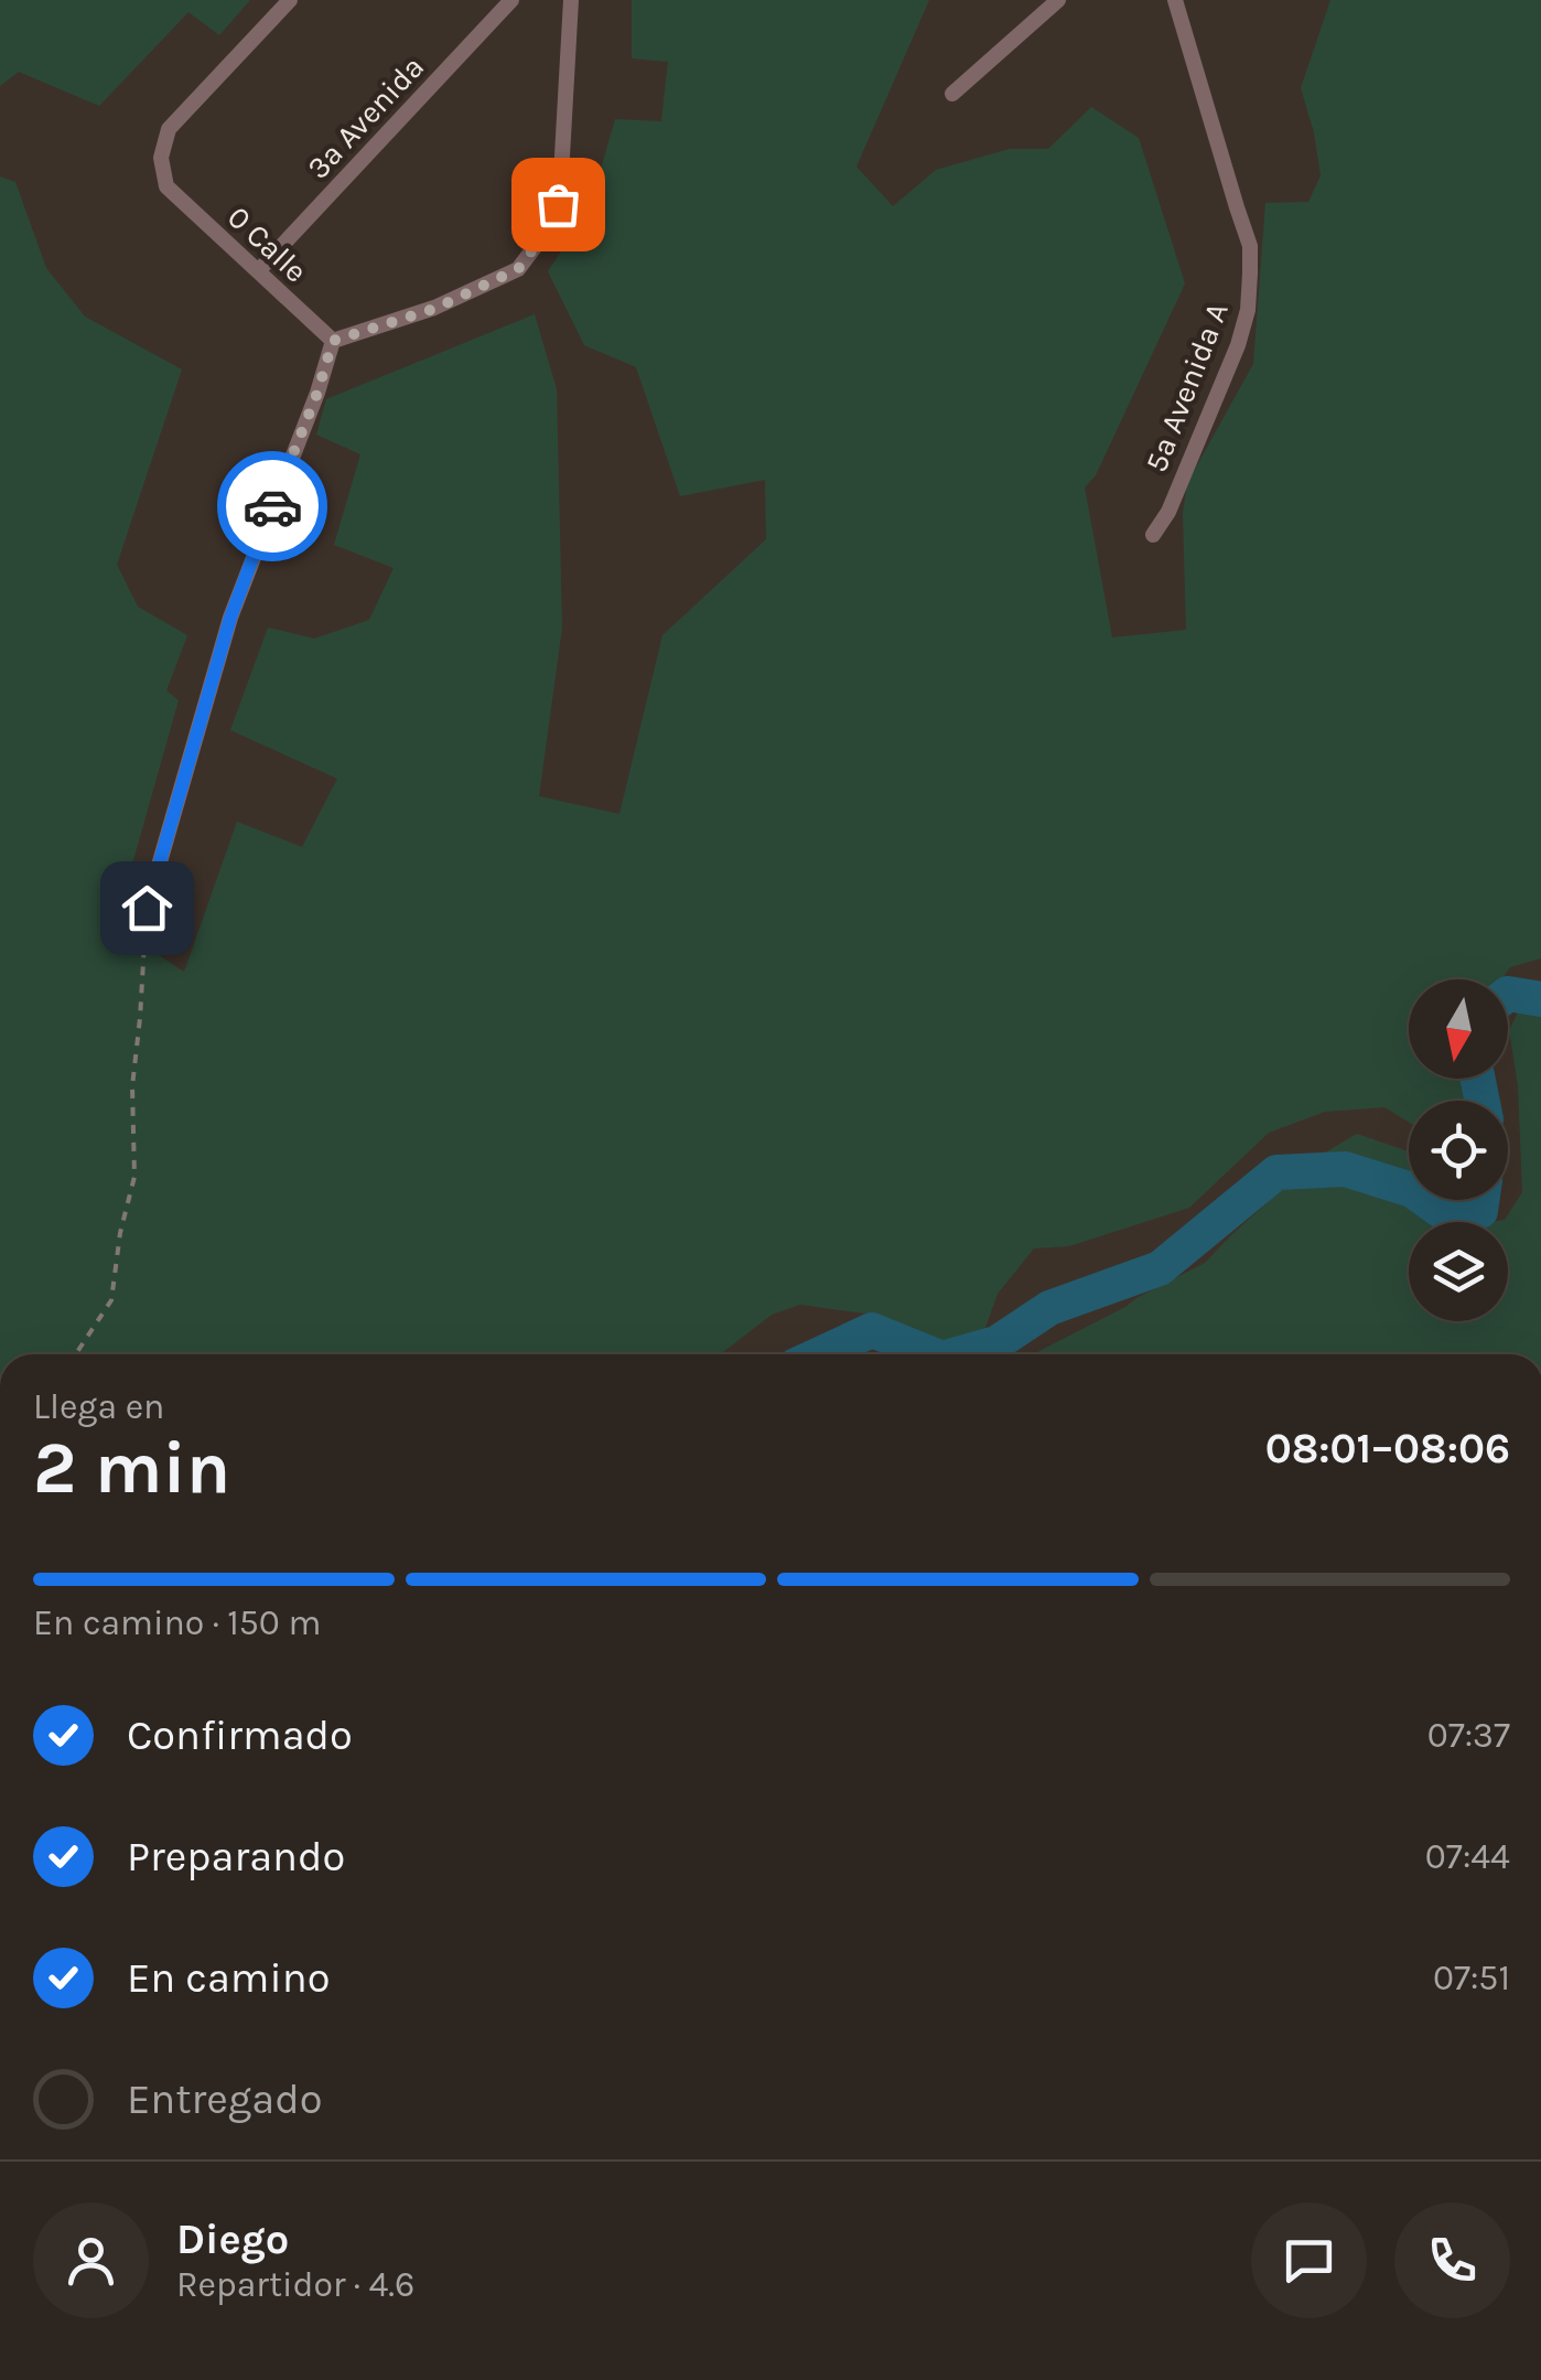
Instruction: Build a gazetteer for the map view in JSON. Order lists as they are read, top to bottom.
{
  "streets": {
    "street": ["3a Avenida", "0 Calle", "5a Avenida A"]
  },
  "crossings": [
    ["3a Avenida", "0 Calle"]
  ],
  "north": "bottom",
  "page": {
    "heading": ["2 min", "Llega en", "08:01–08:06"],
    "panel": ["Diego", "Repartidor · 4.6"],
    "bar": "En camino · 150 m",
    "list": [
      ["Confirmado", "07:37"],
      ["Preparando", "07:44"],
      ["En camino", "07:51"],
      "Entregado"
    ]
  }
}
